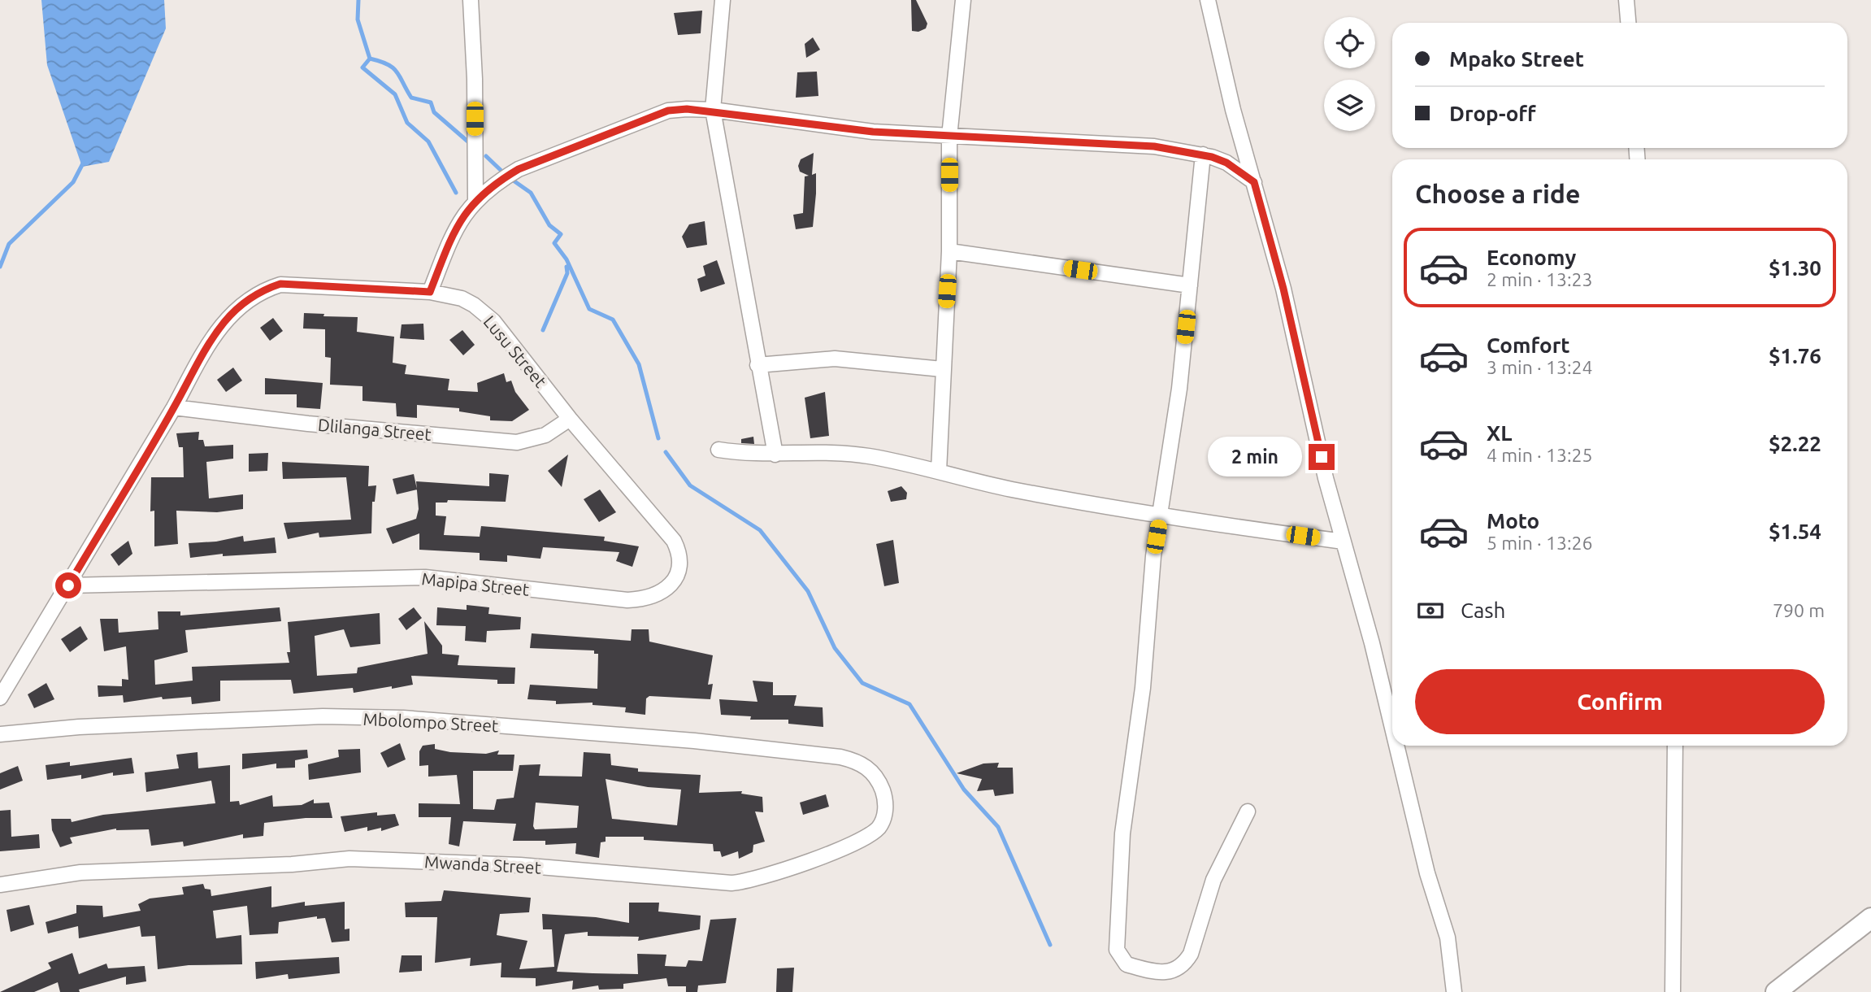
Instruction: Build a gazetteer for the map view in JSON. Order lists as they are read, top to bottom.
{
  "streets": {
    "street": [
      "Lusu Street",
      "Dlilanga Street",
      "Mapipa Street",
      "Mbolompo Street",
      "Mwanda Street"
    ]
  },
  "crossings": [
    ["Lusu Street", "Dlilanga Street"],
    ["Lusu Street", "Mapipa Street"],
    ["Dlilanga Street", "Mapipa Street"],
    ["Mbolompo Street", "Mwanda Street"]
  ],
  "page": {
    "banner": ["Mpako Street", "Drop-off"],
    "heading": "Choose a ride",
    "list": [
      {
        "name": "Economy",
        "note": "2 min · 13:23",
        "value": "$1.30"
      },
      {
        "name": "Comfort",
        "note": "3 min · 13:24",
        "value": "$1.76"
      },
      {
        "name": "XL",
        "note": "4 min · 13:25",
        "value": "$2.22"
      },
      {
        "name": "Moto",
        "note": "5 min · 13:26",
        "value": "$1.54"
      }
    ],
    "bubble": "2 min",
    "pay": ["Cash", "790 m"],
    "buttons": "Confirm"
  }
}
